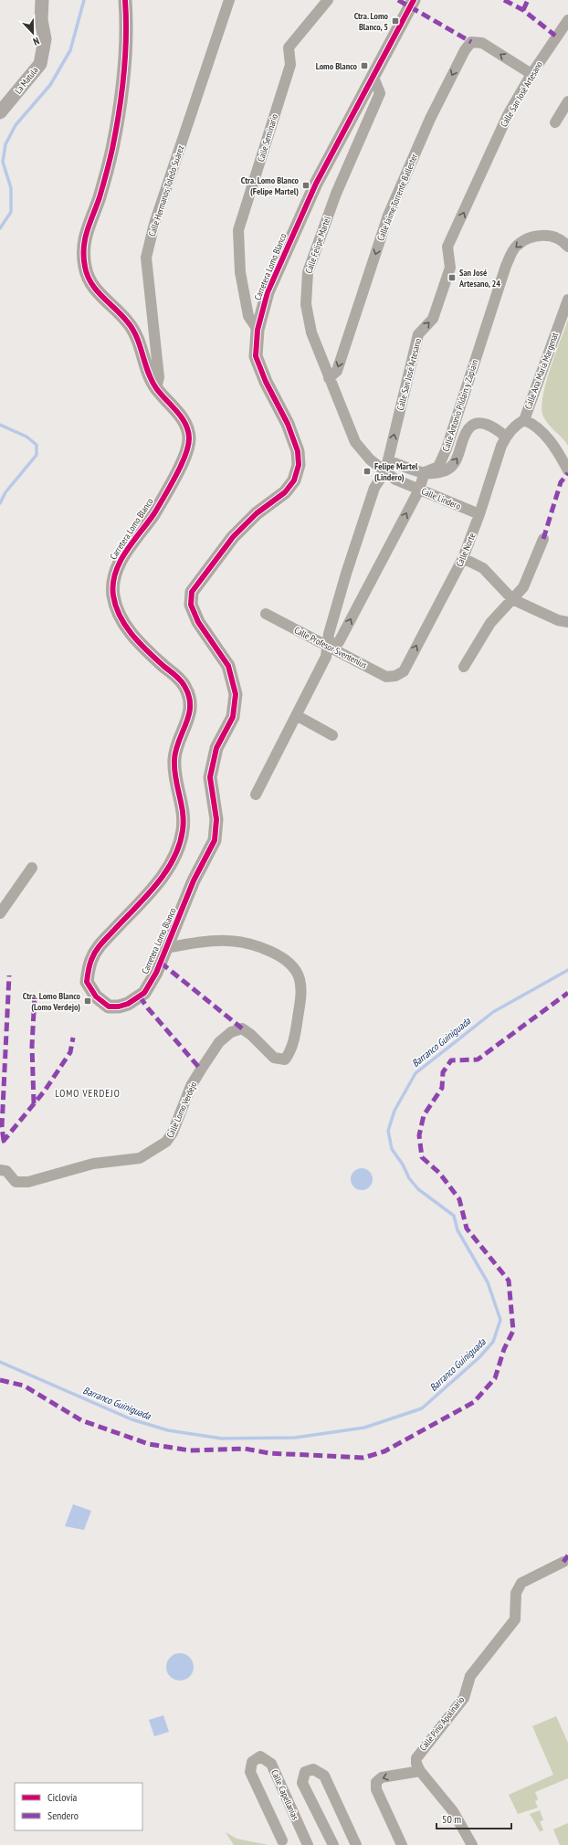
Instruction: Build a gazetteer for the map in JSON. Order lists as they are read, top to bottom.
{
  "streets": {
    "street": [
      "La Matula",
      "Calle San José Artesano",
      "Calle Seminario",
      "Calle Hermanos Toledo Suárez",
      "Calle Jaime Torrente Ballester",
      "Calle Felipe Martel",
      "Carretera Lomo Blanco",
      "Calle Ana María Margenat",
      "Calle Antonio Pildain y Zapiain",
      "Calle Lindero",
      "Calle Norte",
      "Calle Profesor Sventenius",
      "Calle Lomo Verdejo",
      "Calle Pino Apolinario",
      "Calle Capellanías"
    ]
  },
  "crossings": [
    ["Calle San José Artesano", "Calle Jaime Torrente Ballester"],
    ["Calle San José Artesano", "Calle Felipe Martel"],
    ["Calle San José Artesano", "Calle Lindero"],
    ["Calle San José Artesano", "Calle Profesor Sventenius"],
    ["Calle Seminario", "Carretera Lomo Blanco"],
    ["Calle Hermanos Toledo Suárez", "Carretera Lomo Blanco"],
    ["Calle Jaime Torrente Ballester", "Calle Felipe Martel"],
    ["Calle Felipe Martel", "Carretera Lomo Blanco"],
    ["Calle Felipe Martel", "Calle Lindero"],
    ["Carretera Lomo Blanco", "Calle Lomo Verdejo"],
    ["Calle Ana María Margenat", "Calle Norte"],
    ["Calle Antonio Pildain y Zapiain", "Calle Lindero"],
    ["Calle Lindero", "Calle Norte"],
    ["Calle Norte", "Calle Profesor Sventenius"]
  ],
  "one_way": ["Calle San José Artesano", "Calle Jaime Torrente Ballester", "Calle Antonio Pildain y Zapiain"],
  "districts": ["LOMO VERDEJO"],
  "water": ["Barranco Guiniguada"],
  "places": {
    "transit": [
      "Ctra. Lomo Blanco, 5",
      "Lomo Blanco",
      "Ctra. Lomo Blanco (Felipe Martel)",
      "San José Artesano, 24",
      "Felipe Martel (Lindero)",
      "Ctra. Lomo Blanco (Lomo Verdejo)"
    ]
  },
  "legend": ["Ciclovía", "Sendero"],
  "scale_bar": "50 m",
  "north": "bottom"
}
